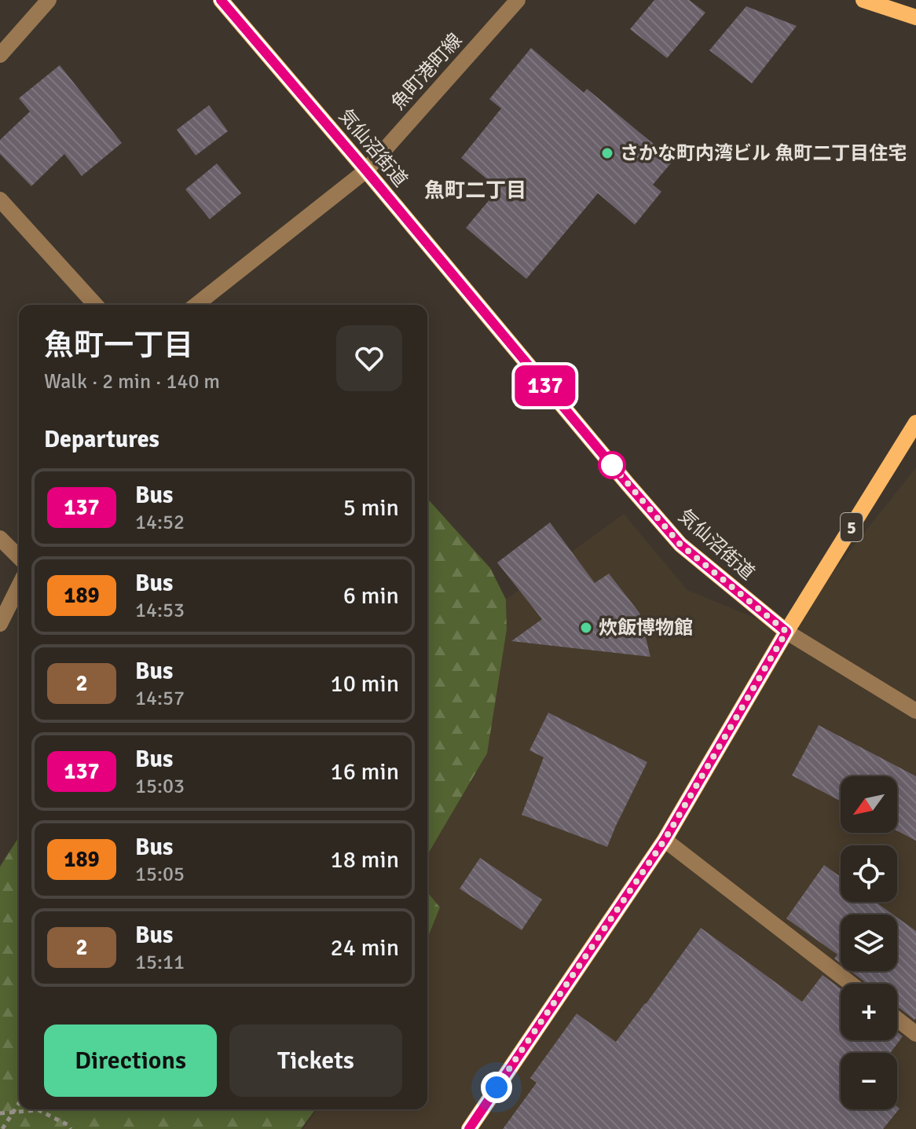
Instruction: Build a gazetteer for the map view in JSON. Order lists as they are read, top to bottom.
{
  "streets": {
    "main road": ["気仙沼街道", "5"],
    "street": ["魚町港町線"]
  },
  "crossings": [
    ["魚町港町線", "気仙沼街道"],
    ["気仙沼街道", "5"]
  ],
  "districts": ["魚町二丁目"],
  "places": ["さかな町内湾ビル 魚町二丁目住宅", "炊飯博物館"],
  "lines": ["bus line 137"],
  "north": "bottom left",
  "page": {
    "on_map": "137",
    "heading": [
      ["魚町一丁目", "Walk · 2 min · 140 m"],
      "Departures"
    ],
    "list": [
      {
        "mark": "137",
        "name": "Bus",
        "note": "14:52",
        "value": "5 min"
      },
      {
        "mark": "189",
        "name": "Bus",
        "note": "14:53",
        "value": "6 min"
      },
      {
        "mark": "2",
        "name": "Bus",
        "note": "14:57",
        "value": "10 min"
      },
      {
        "mark": "137",
        "name": "Bus",
        "note": "15:03",
        "value": "16 min"
      },
      {
        "mark": "189",
        "name": "Bus",
        "note": "15:05",
        "value": "18 min"
      },
      {
        "mark": "2",
        "name": "Bus",
        "note": "15:11",
        "value": "24 min"
      }
    ],
    "map_buttons": ["+", "−"],
    "buttons": ["Directions", "Tickets"]
  }
}
